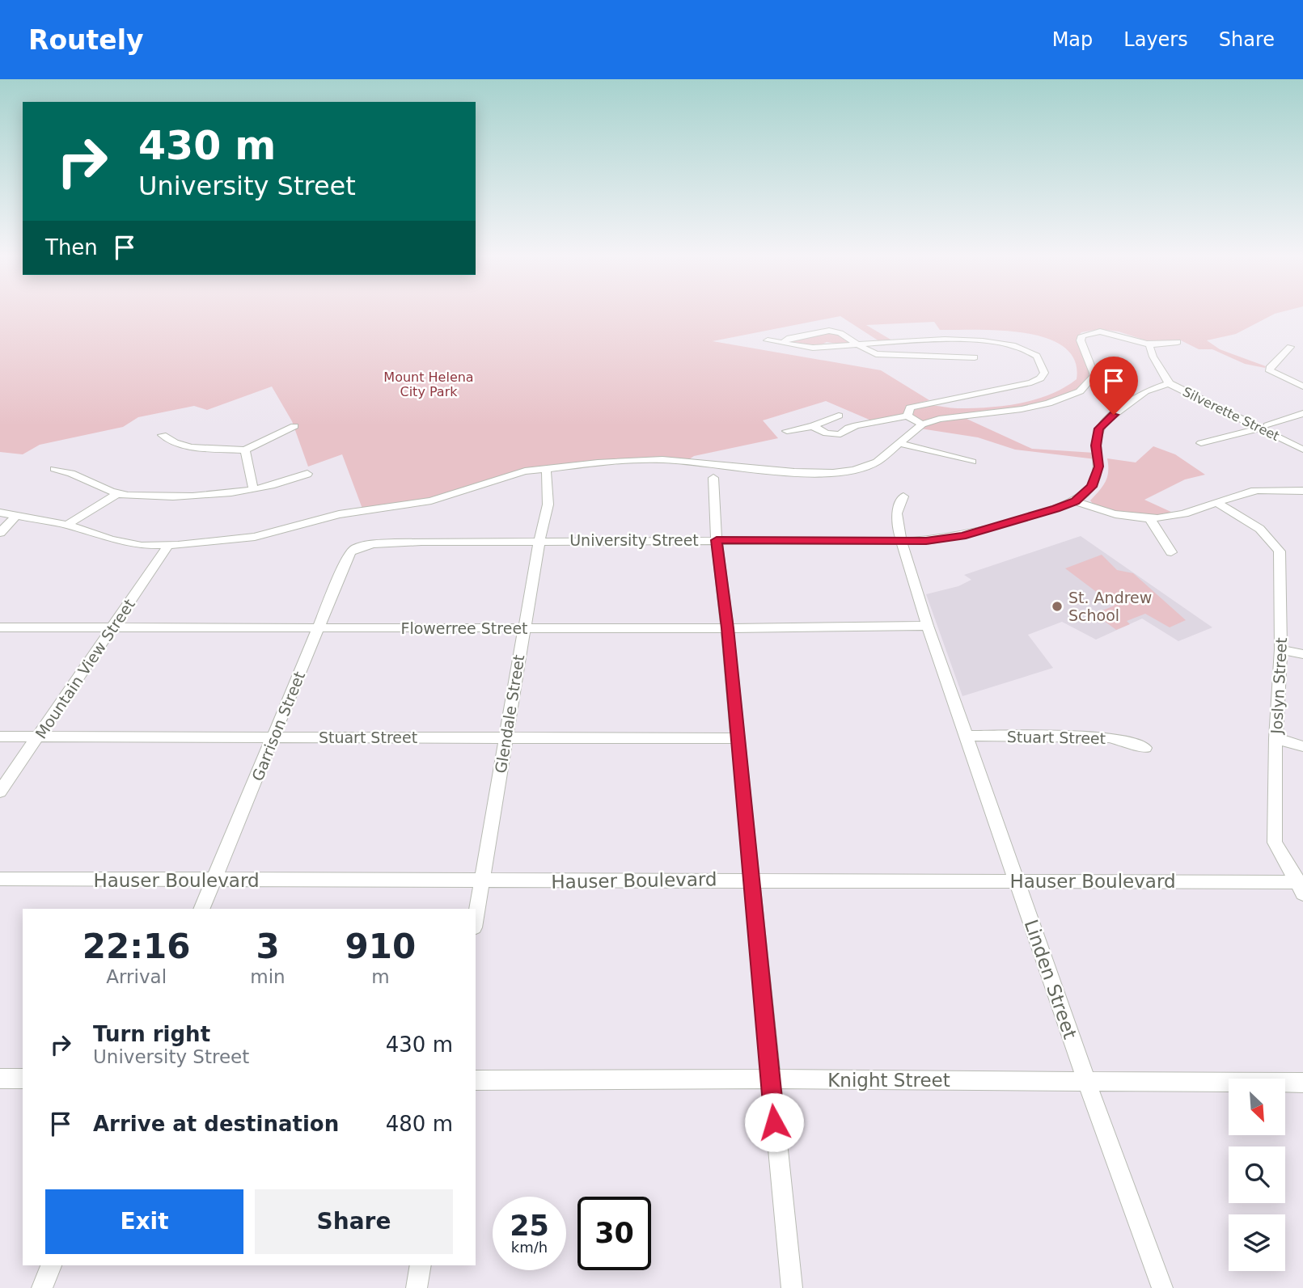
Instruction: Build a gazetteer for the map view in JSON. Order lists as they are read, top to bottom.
{
  "streets": {
    "street": [
      "Silverette Street",
      "University Street",
      "Flowerree Street",
      "Mountain View Street",
      "Joslyn Street",
      "Glendale Street",
      "Garrison Street",
      "Stuart Street",
      "Hauser Boulevard",
      "Linden Street",
      "Knight Street"
    ]
  },
  "crossings": [
    ["Silverette Street", "University Street"],
    ["University Street", "Glendale Street"],
    ["University Street", "Garrison Street"],
    ["University Street", "Linden Street"],
    ["Flowerree Street", "Mountain View Street"],
    ["Flowerree Street", "Glendale Street"],
    ["Flowerree Street", "Garrison Street"],
    ["Flowerree Street", "Linden Street"],
    ["Mountain View Street", "Stuart Street"],
    ["Joslyn Street", "Hauser Boulevard"],
    ["Glendale Street", "Stuart Street"],
    ["Glendale Street", "Hauser Boulevard"],
    ["Garrison Street", "Stuart Street"],
    ["Garrison Street", "Hauser Boulevard"],
    ["Stuart Street", "Linden Street"],
    ["Hauser Boulevard", "Linden Street"],
    ["Linden Street", "Knight Street"]
  ],
  "parks": ["Mount Helena City Park"],
  "places": ["St. Andrew School"],
  "north": "bottom right",
  "page": {
    "header": "Routely",
    "nav": ["Map", "Layers", "Share"],
    "turn": ["430 m", "University Street"],
    "then": "Then",
    "eta": [
      "22:16",
      "Arrival",
      "3",
      "min",
      "910",
      "m"
    ],
    "list": [
      {
        "name": "Turn right",
        "note": "University Street",
        "value": "430 m"
      },
      {
        "name": "Arrive at destination",
        "value": "480 m"
      }
    ],
    "buttons": ["Exit", "Share"],
    "speed": "25 km/h",
    "limit": "30"
  }
}
